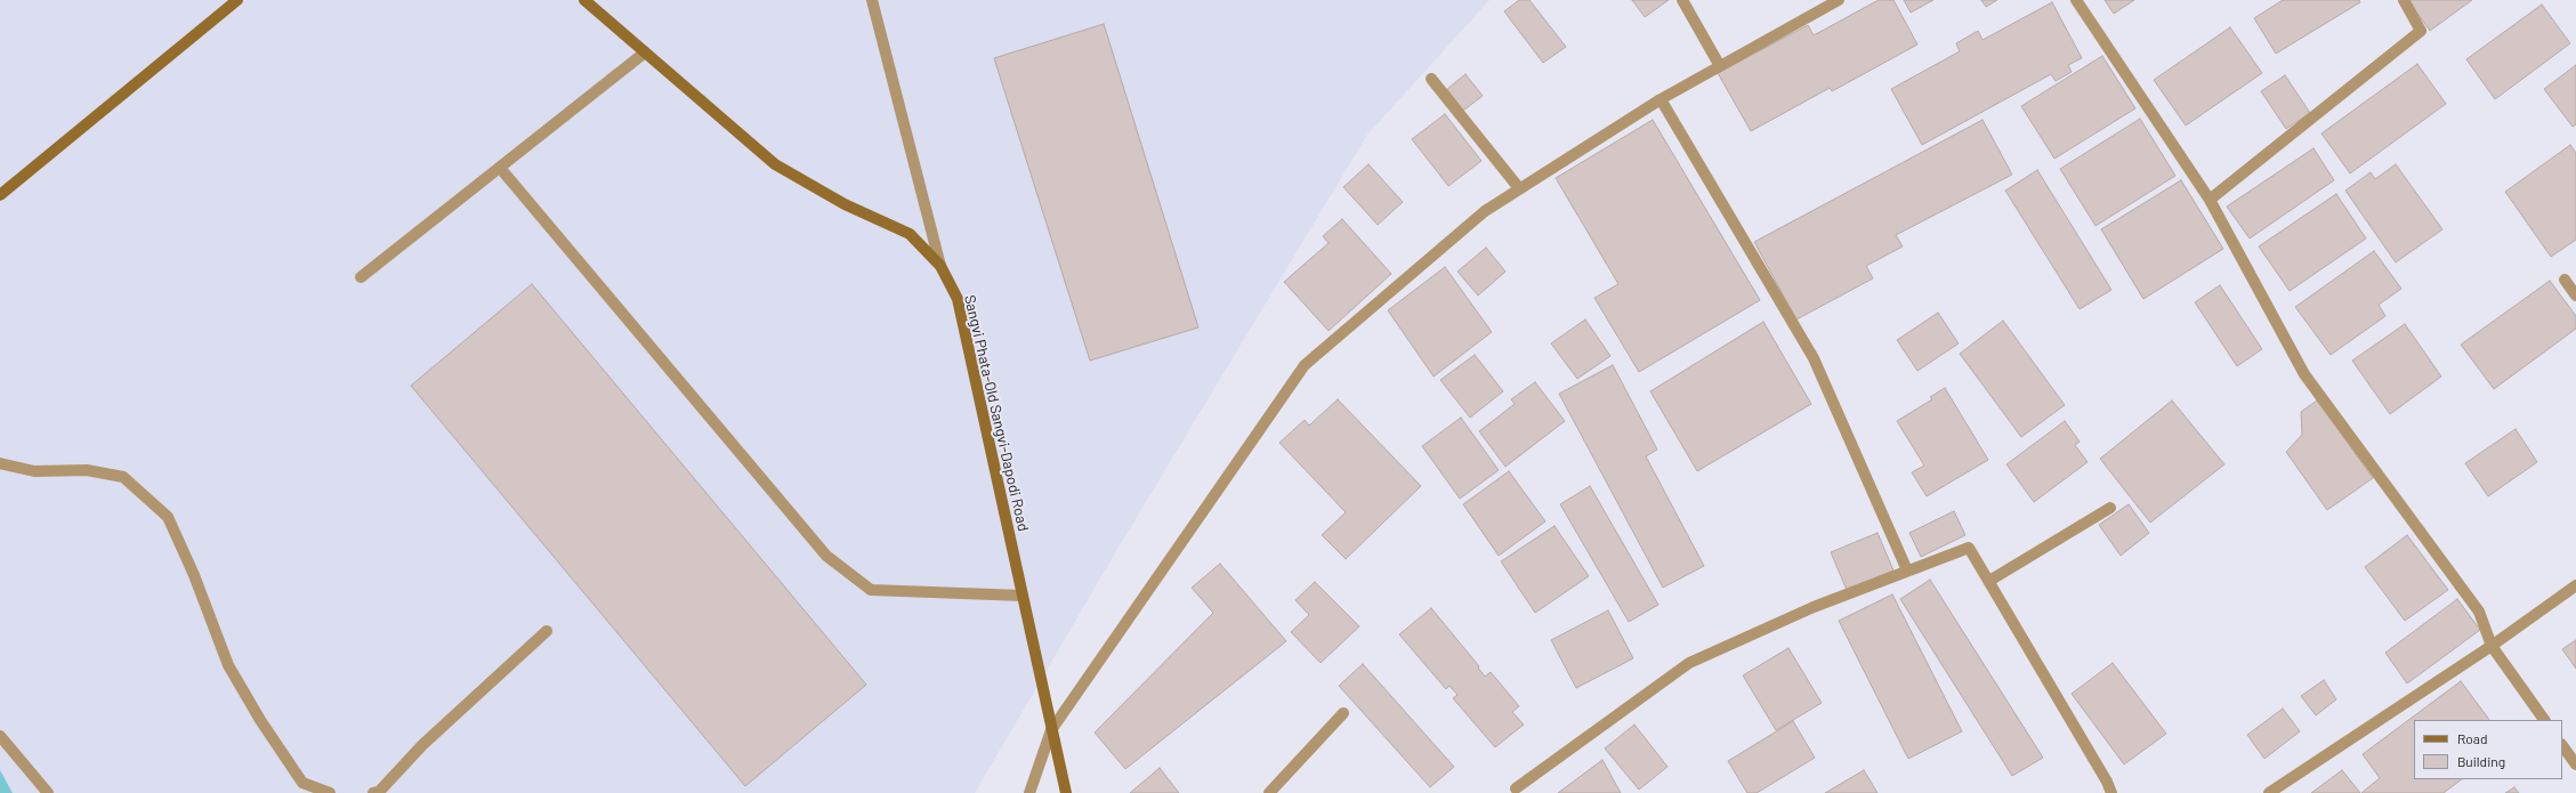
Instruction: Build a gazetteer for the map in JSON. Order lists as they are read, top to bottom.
{
  "streets": {
    "main road": ["Sangvi Phata-Old Sangvi-Dapodi Road"]
  },
  "legend": ["Road", "Building"]
}
